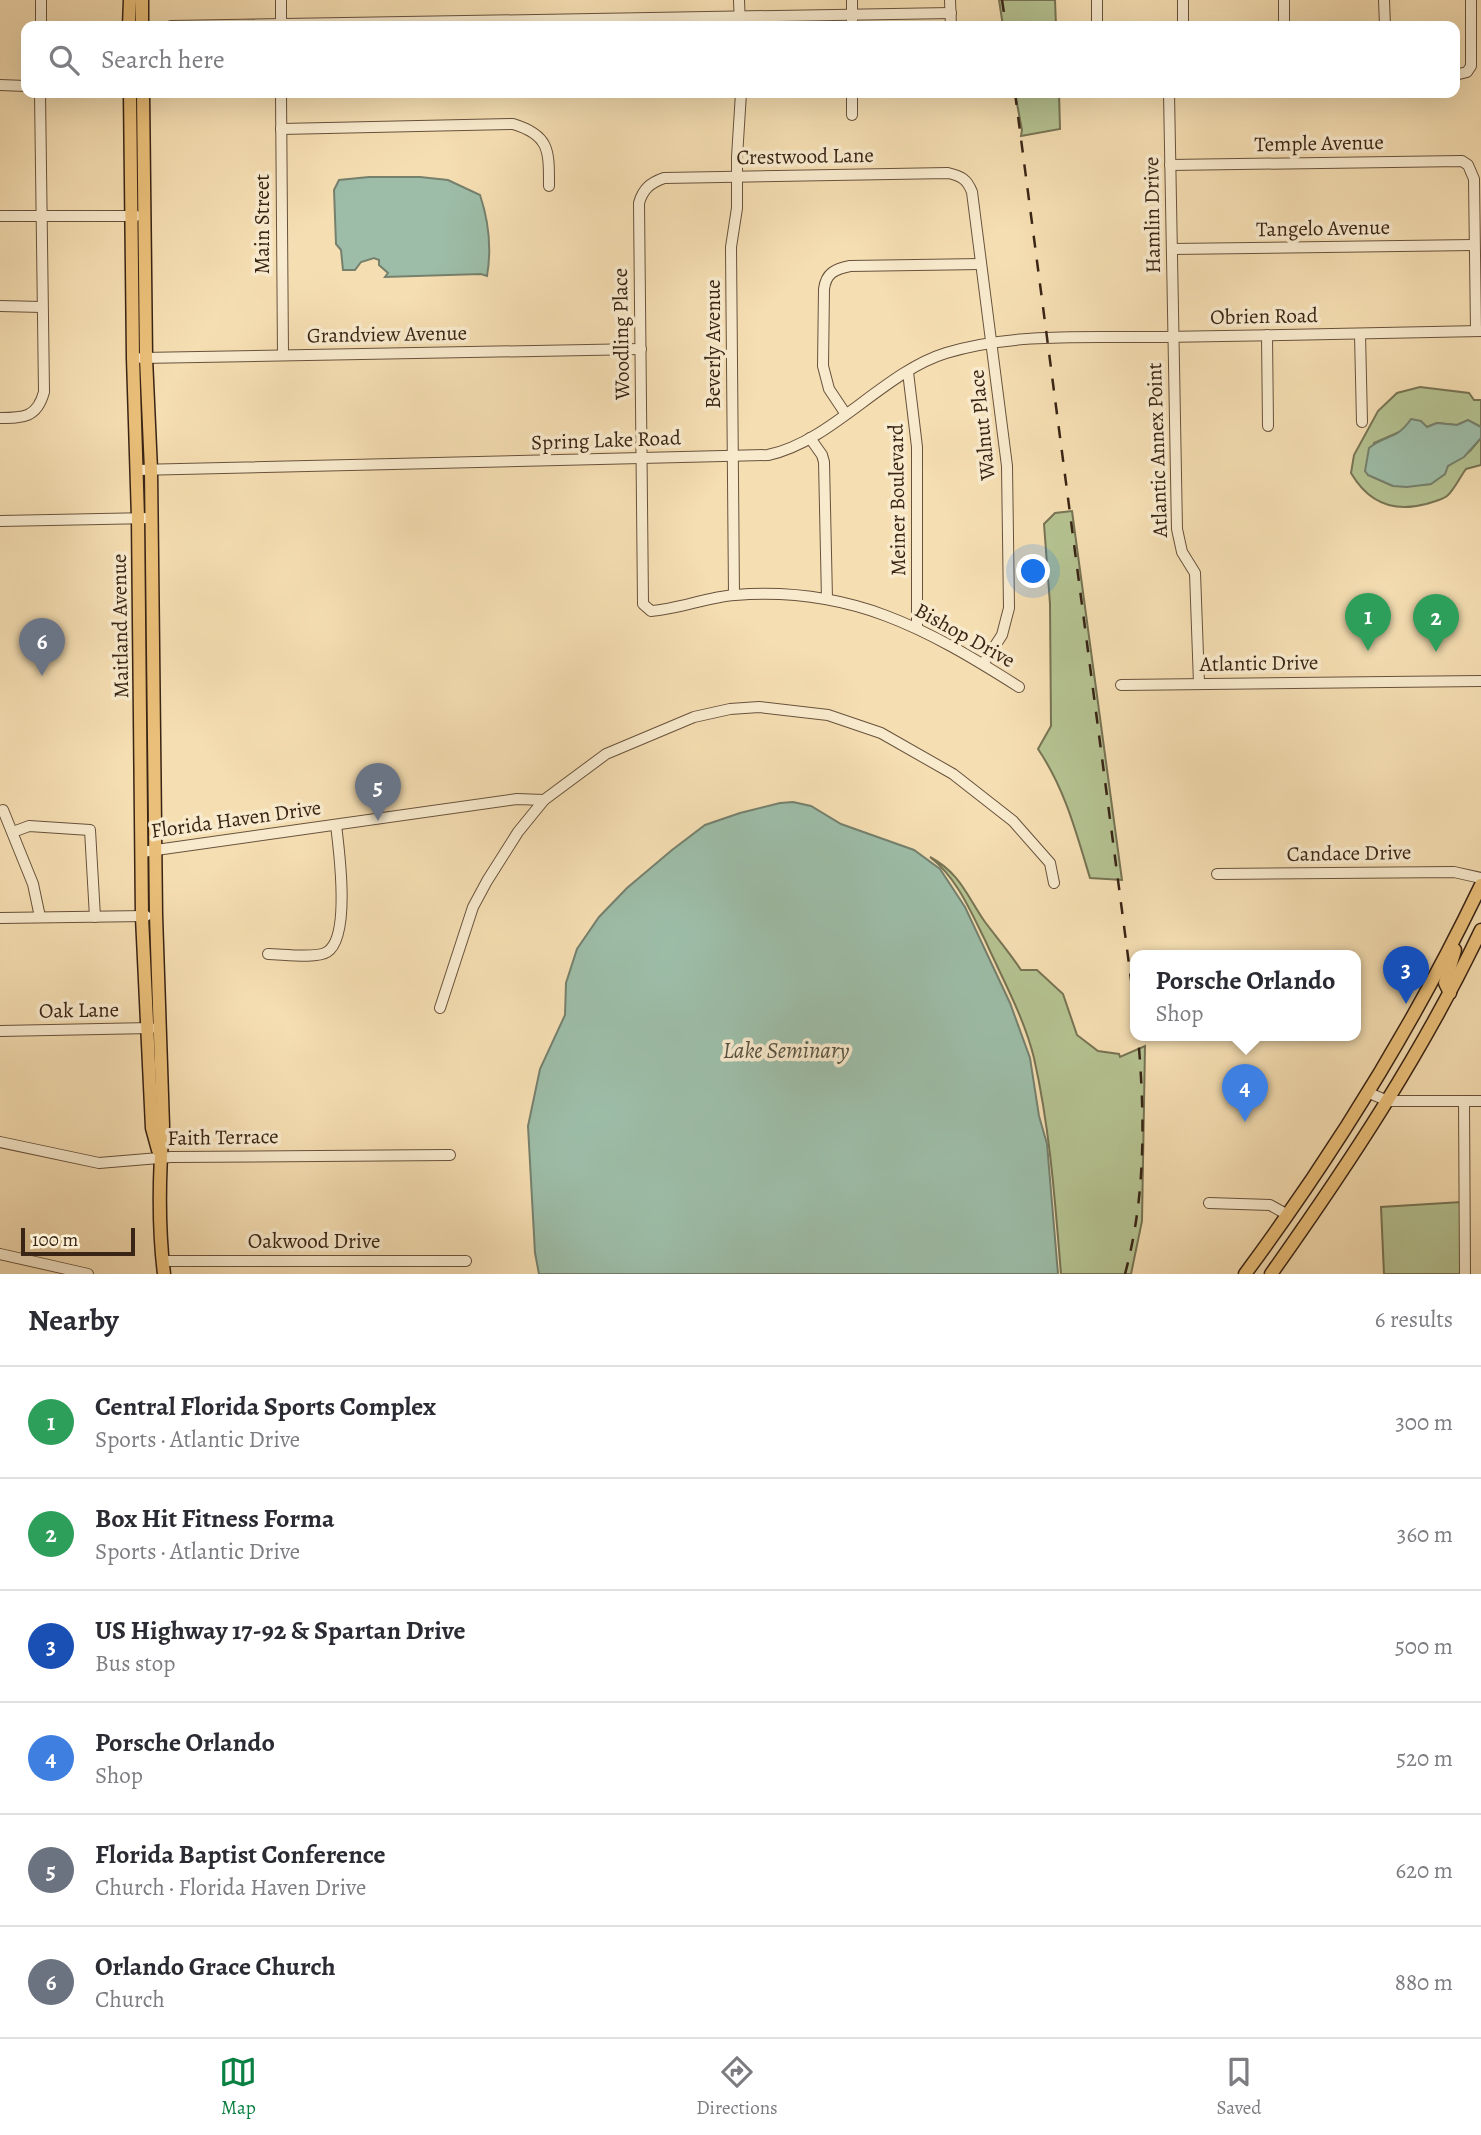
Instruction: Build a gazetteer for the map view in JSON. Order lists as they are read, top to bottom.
{
  "streets": {
    "main road": ["Maitland Avenue"],
    "street": [
      "Temple Avenue",
      "Crestwood Lane",
      "Hamlin Drive",
      "Main Street",
      "Tangelo Avenue",
      "Obrien Road",
      "Grandview Avenue",
      "Woodling Place",
      "Beverly Avenue",
      "Walnut Place",
      "Spring Lake Road",
      "Atlantic Annex Point",
      "Meiner Boulevard",
      "Bishop Drive",
      "Atlantic Drive",
      "Florida Haven Drive",
      "Candace Drive",
      "Oak Lane",
      "Faith Terrace",
      "Oakwood Drive"
    ]
  },
  "crossings": [
    ["Temple Avenue", "Hamlin Drive"],
    ["Temple Avenue", "Tangelo Avenue"],
    ["Crestwood Lane", "Woodling Place"],
    ["Crestwood Lane", "Beverly Avenue"],
    ["Crestwood Lane", "Walnut Place"],
    ["Hamlin Drive", "Tangelo Avenue"],
    ["Hamlin Drive", "Obrien Road"],
    ["Hamlin Drive", "Atlantic Annex Point"],
    ["Main Street", "Grandview Avenue"],
    ["Obrien Road", "Spring Lake Road"],
    ["Obrien Road", "Atlantic Annex Point"],
    ["Grandview Avenue", "Woodling Place"],
    ["Grandview Avenue", "Maitland Avenue"],
    ["Woodling Place", "Spring Lake Road"],
    ["Woodling Place", "Bishop Drive"],
    ["Beverly Avenue", "Spring Lake Road"],
    ["Beverly Avenue", "Bishop Drive"],
    ["Walnut Place", "Spring Lake Road"],
    ["Walnut Place", "Bishop Drive"],
    ["Spring Lake Road", "Meiner Boulevard"],
    ["Spring Lake Road", "Maitland Avenue"],
    ["Atlantic Annex Point", "Atlantic Drive"],
    ["Meiner Boulevard", "Bishop Drive"],
    ["Maitland Avenue", "Florida Haven Drive"],
    ["Maitland Avenue", "Oak Lane"],
    ["Maitland Avenue", "Faith Terrace"],
    ["Maitland Avenue", "Oakwood Drive"]
  ],
  "water": ["Lake Seminary"],
  "scale_bar": "100 m",
  "page": {
    "search": "Search here",
    "pins": [
      "1",
      "2",
      "6",
      "5",
      "3",
      "4"
    ],
    "popup": ["Porsche Orlando", "Shop"],
    "scale": "100 m",
    "heading": ["Nearby", "6 results"],
    "list": [
      {
        "mark": "1",
        "name": "Central Florida Sports Complex",
        "note": "Sports · Atlantic Drive",
        "value": "300 m"
      },
      {
        "mark": "2",
        "name": "Box Hit Fitness Forma",
        "note": "Sports · Atlantic Drive",
        "value": "360 m"
      },
      {
        "mark": "3",
        "name": "US Highway 17-92 & Spartan Drive",
        "note": "Bus stop",
        "value": "500 m"
      },
      {
        "mark": "4",
        "name": "Porsche Orlando",
        "note": "Shop",
        "value": "520 m"
      },
      {
        "mark": "5",
        "name": "Florida Baptist Conference",
        "note": "Church · Florida Haven Drive",
        "value": "620 m"
      },
      {
        "mark": "6",
        "name": "Orlando Grace Church",
        "note": "Church",
        "value": "880 m"
      }
    ],
    "nav": ["Map", "Directions", "Saved"]
  }
}
